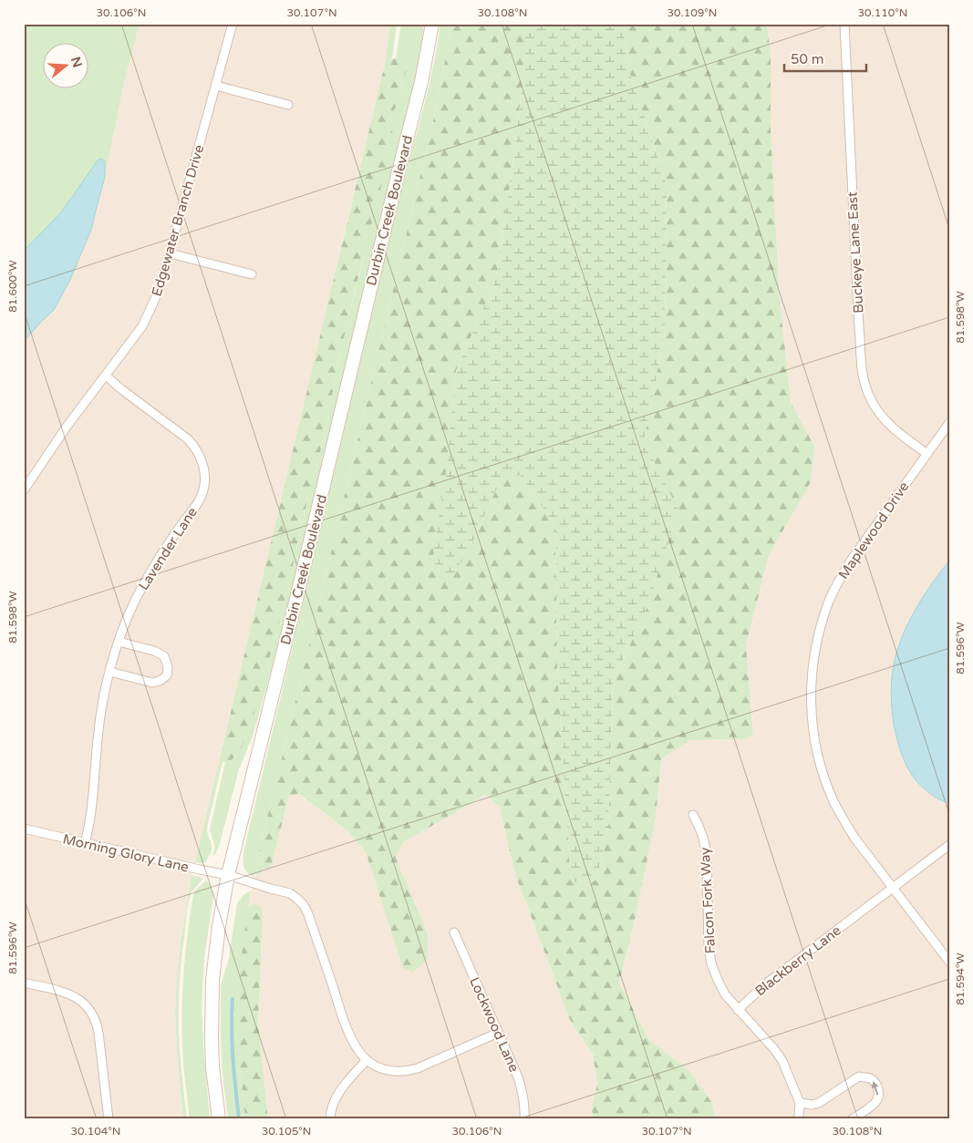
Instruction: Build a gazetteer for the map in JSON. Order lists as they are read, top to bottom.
{
  "streets": {
    "street": [
      "Durbin Creek Boulevard",
      "Edgewater Branch Drive",
      "Buckeye Lane East",
      "Maplewood Drive",
      "Lavender Lane",
      "Morning Glory Lane",
      "Falcon Fork Way",
      "Blackberry Lane",
      "Lockwood Lane"
    ]
  },
  "crossings": [
    ["Durbin Creek Boulevard", "Morning Glory Lane"],
    ["Edgewater Branch Drive", "Lavender Lane"],
    ["Buckeye Lane East", "Maplewood Drive"],
    ["Maplewood Drive", "Blackberry Lane"],
    ["Lavender Lane", "Morning Glory Lane"],
    ["Falcon Fork Way", "Blackberry Lane"]
  ],
  "scale_bar": "50 m",
  "north": "right",
  "coordinates": [
    "30.106°N",
    "30.107°N",
    "30.108°N",
    "30.109°N",
    "30.110°N",
    "81.600°W",
    "81.598°W",
    "81.596°W",
    "81.594°W",
    "30.104°N",
    "30.105°N"
  ]
}
